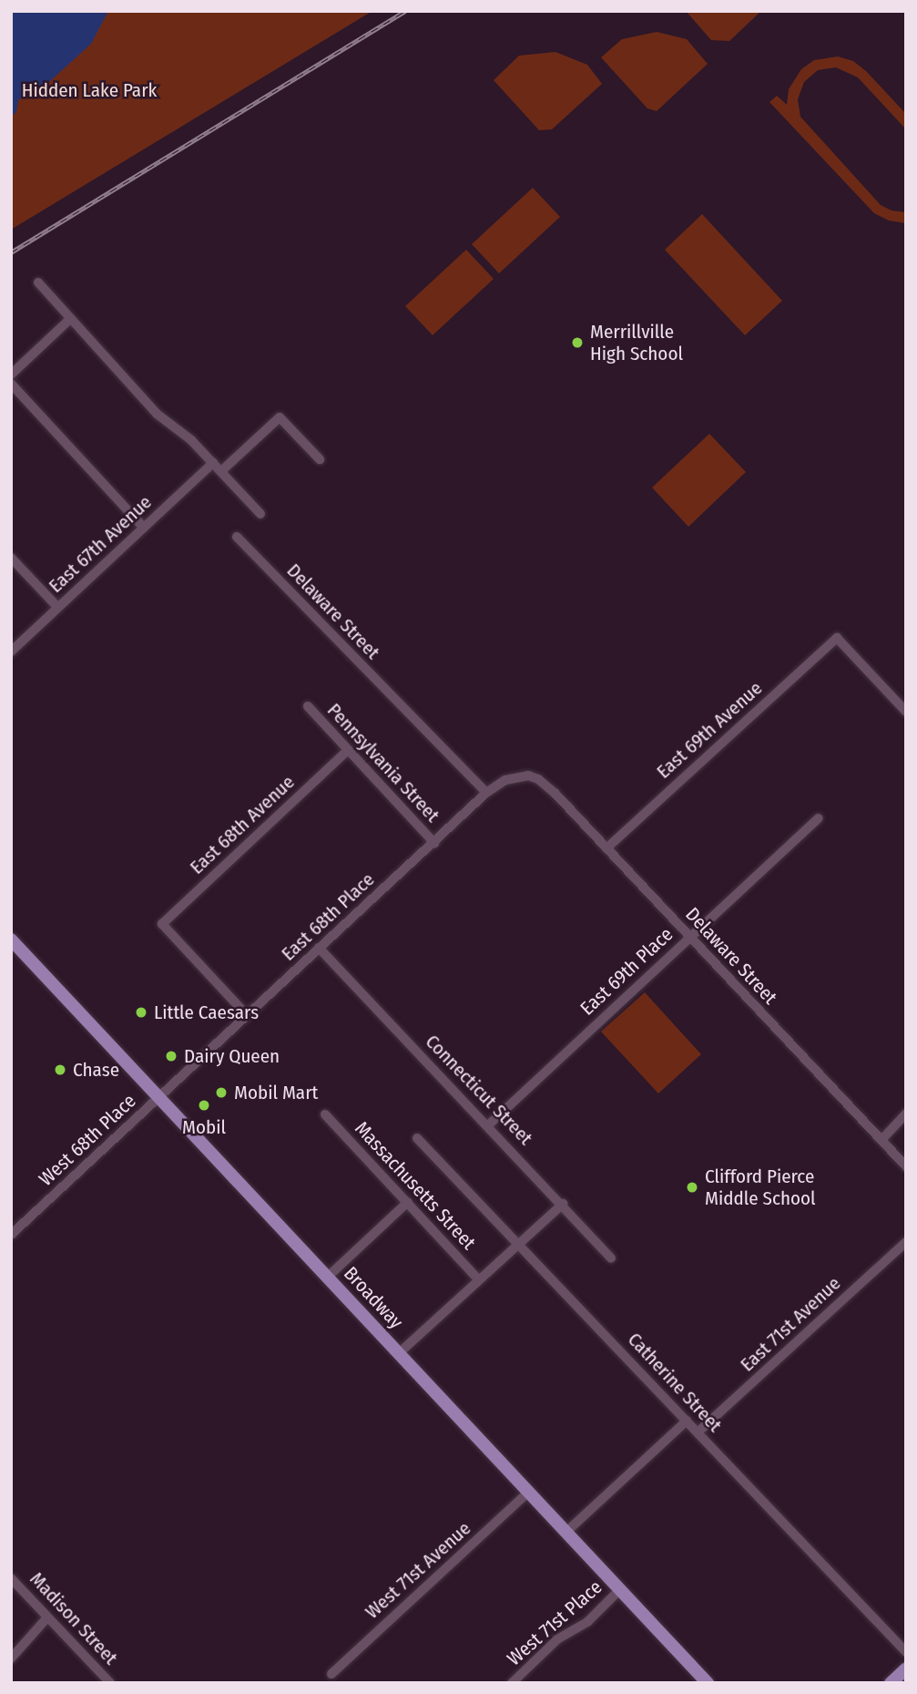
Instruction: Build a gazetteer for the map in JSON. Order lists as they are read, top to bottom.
{
  "streets": {
    "main road": ["Broadway"],
    "street": [
      "East 67th Avenue",
      "Delaware Street",
      "East 69th Avenue",
      "Pennsylvania Street",
      "East 68th Avenue",
      "East 68th Place",
      "East 69th Place",
      "Connecticut Street",
      "West 68th Place",
      "Massachusetts Street",
      "East 71st Avenue",
      "Catherine Street",
      "West 71st Avenue",
      "Madison Street",
      "West 71st Place"
    ]
  },
  "crossings": [
    ["Delaware Street", "East 69th Avenue"],
    ["Delaware Street", "East 68th Place"],
    ["Delaware Street", "East 69th Place"],
    ["Pennsylvania Street", "East 68th Avenue"],
    ["Pennsylvania Street", "East 68th Place"],
    ["East 68th Avenue", "East 68th Place"],
    ["East 68th Place", "Connecticut Street"],
    ["East 68th Place", "West 68th Place"],
    ["East 68th Place", "Broadway"],
    ["East 69th Place", "Connecticut Street"],
    ["West 68th Place", "Broadway"],
    ["Broadway", "West 71st Avenue"],
    ["Broadway", "West 71st Place"],
    ["East 71st Avenue", "Catherine Street"]
  ],
  "parks": ["Hidden Lake Park"],
  "places": [
    "Merrillville High School",
    "Little Caesars",
    "Dairy Queen",
    "Chase",
    "Mobil Mart",
    "Mobil",
    "Clifford Pierce Middle School"
  ]
}
